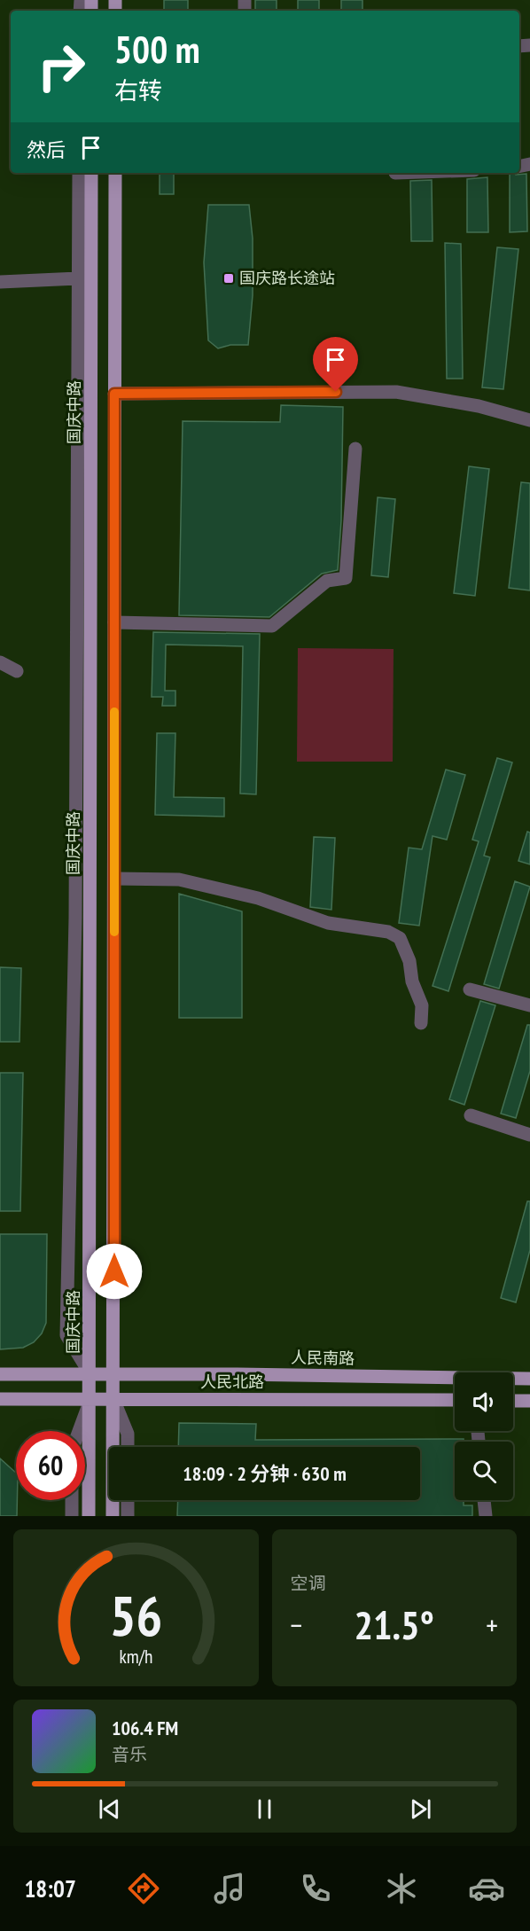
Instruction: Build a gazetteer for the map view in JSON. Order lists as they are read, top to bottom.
{
  "streets": {
    "main road": ["国庆中路", "人民南路", "人民北路"]
  },
  "crossings": [
    ["国庆中路", "人民北路"]
  ],
  "places": {
    "transit": ["国庆路长途站"]
  },
  "page": {
    "turn": ["500 m", "右转"],
    "then": "然后",
    "limit": "60",
    "trip": "18:09 · 2 分钟 · 630 m",
    "tile": "空调",
    "heat": ["−", "21.5°", "+"],
    "song": ["106.4 FM", "音乐"],
    "tabs": "18:07",
    "gauge": ["56", "km/h"]
  }
}
